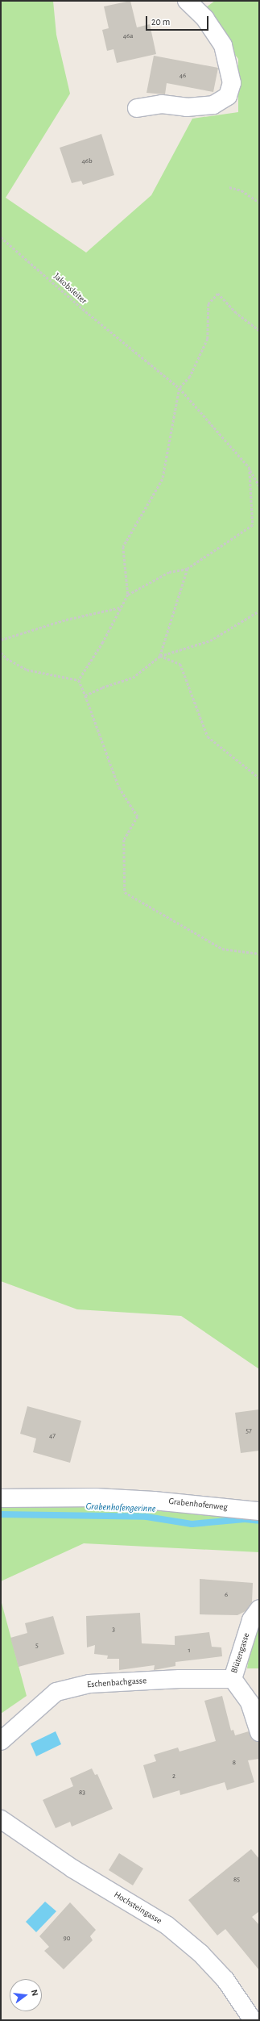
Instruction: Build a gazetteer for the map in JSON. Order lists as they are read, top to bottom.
{
  "streets": {
    "street": [
      "Grabenhofenweg",
      "Blütengasse",
      "Eschenbachgasse",
      "Hochsteingasse"
    ],
    "path": ["Jakobsleiter"]
  },
  "crossings": [
    ["Blütengasse", "Eschenbachgasse"]
  ],
  "water": ["Grabenhofengerinne"],
  "house_numbers": [
    "46a",
    "46",
    "46b",
    "57",
    "47",
    "6",
    "3",
    "5",
    "1",
    "8",
    "2",
    "83",
    "85",
    "90"
  ],
  "scale_bar": "20 m",
  "north": "right"
}
